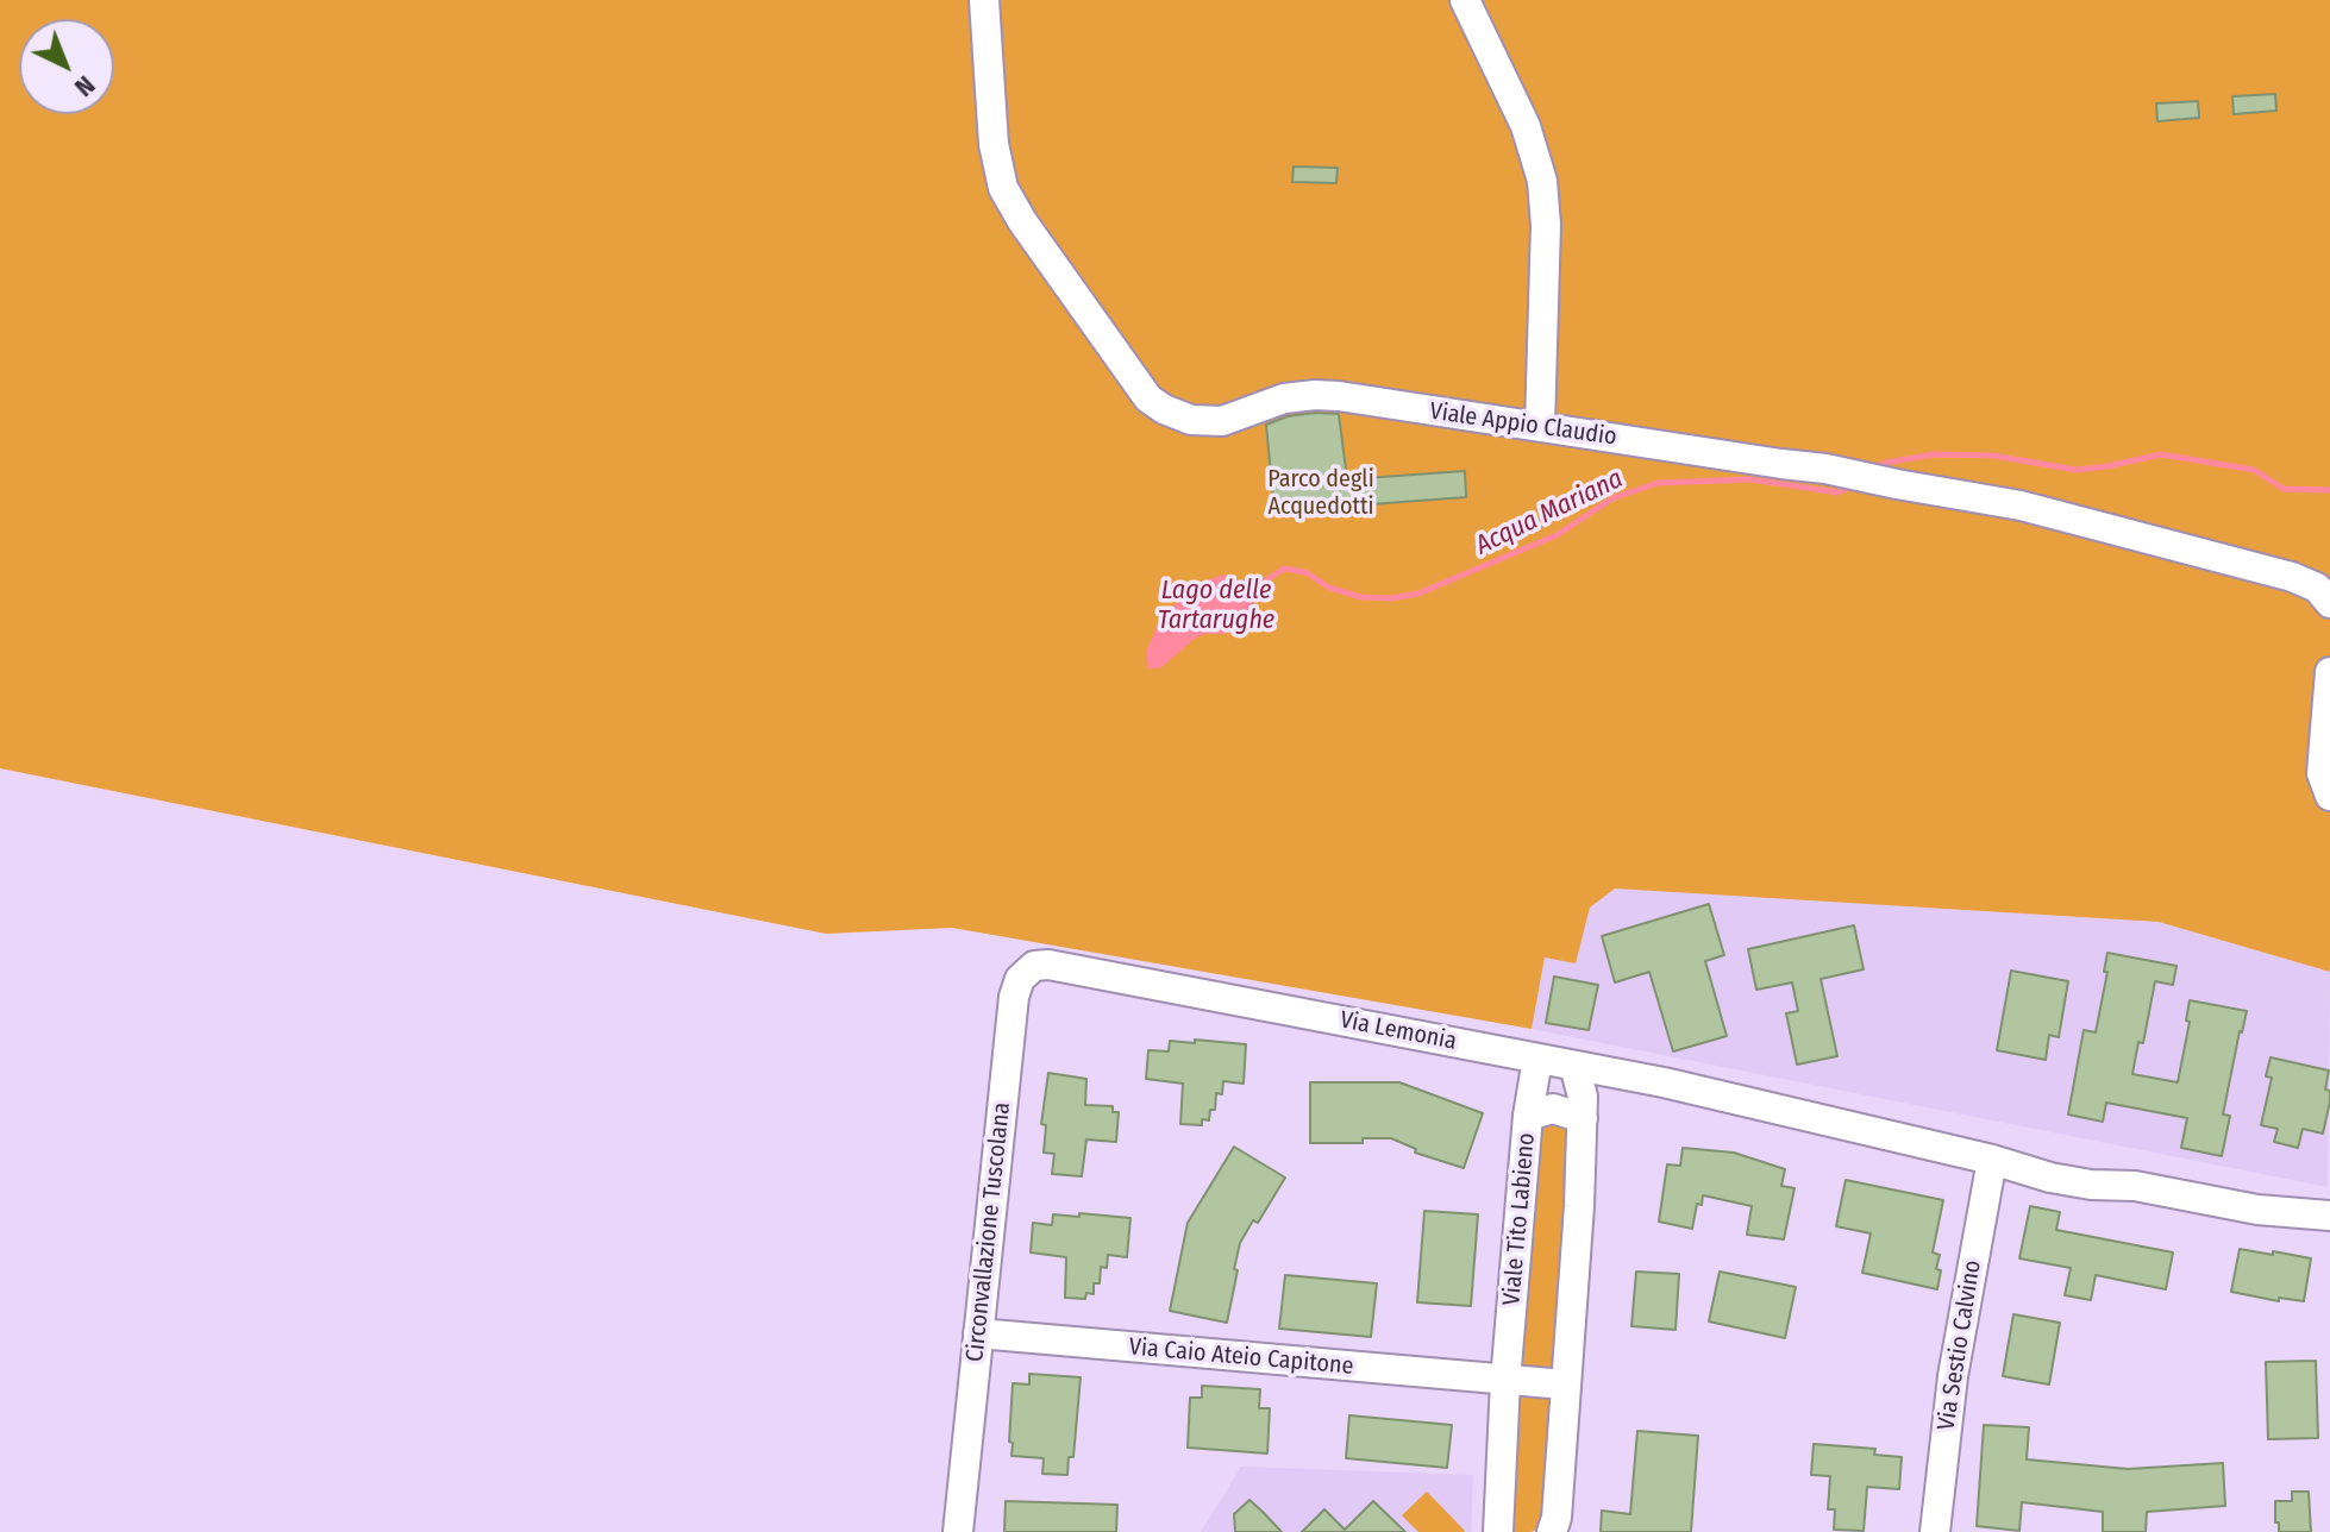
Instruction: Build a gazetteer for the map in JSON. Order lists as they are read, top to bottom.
{
  "streets": {
    "street": [
      "Viale Appio Claudio",
      "Via Lemonia",
      "Viale Tito Labieno",
      "Circonvallazione Tuscolana",
      "Via Sestio Calvino",
      "Via Caio Ateio Capitone"
    ]
  },
  "crossings": [
    ["Via Lemonia", "Viale Tito Labieno"],
    ["Via Lemonia", "Circonvallazione Tuscolana"],
    ["Via Lemonia", "Via Sestio Calvino"],
    ["Viale Tito Labieno", "Via Caio Ateio Capitone"],
    ["Circonvallazione Tuscolana", "Via Caio Ateio Capitone"]
  ],
  "water": ["Acqua Mariana", "Lago delle Tartarughe"],
  "parks": ["Parco degli Acquedotti"],
  "north": "bottom right"
}
